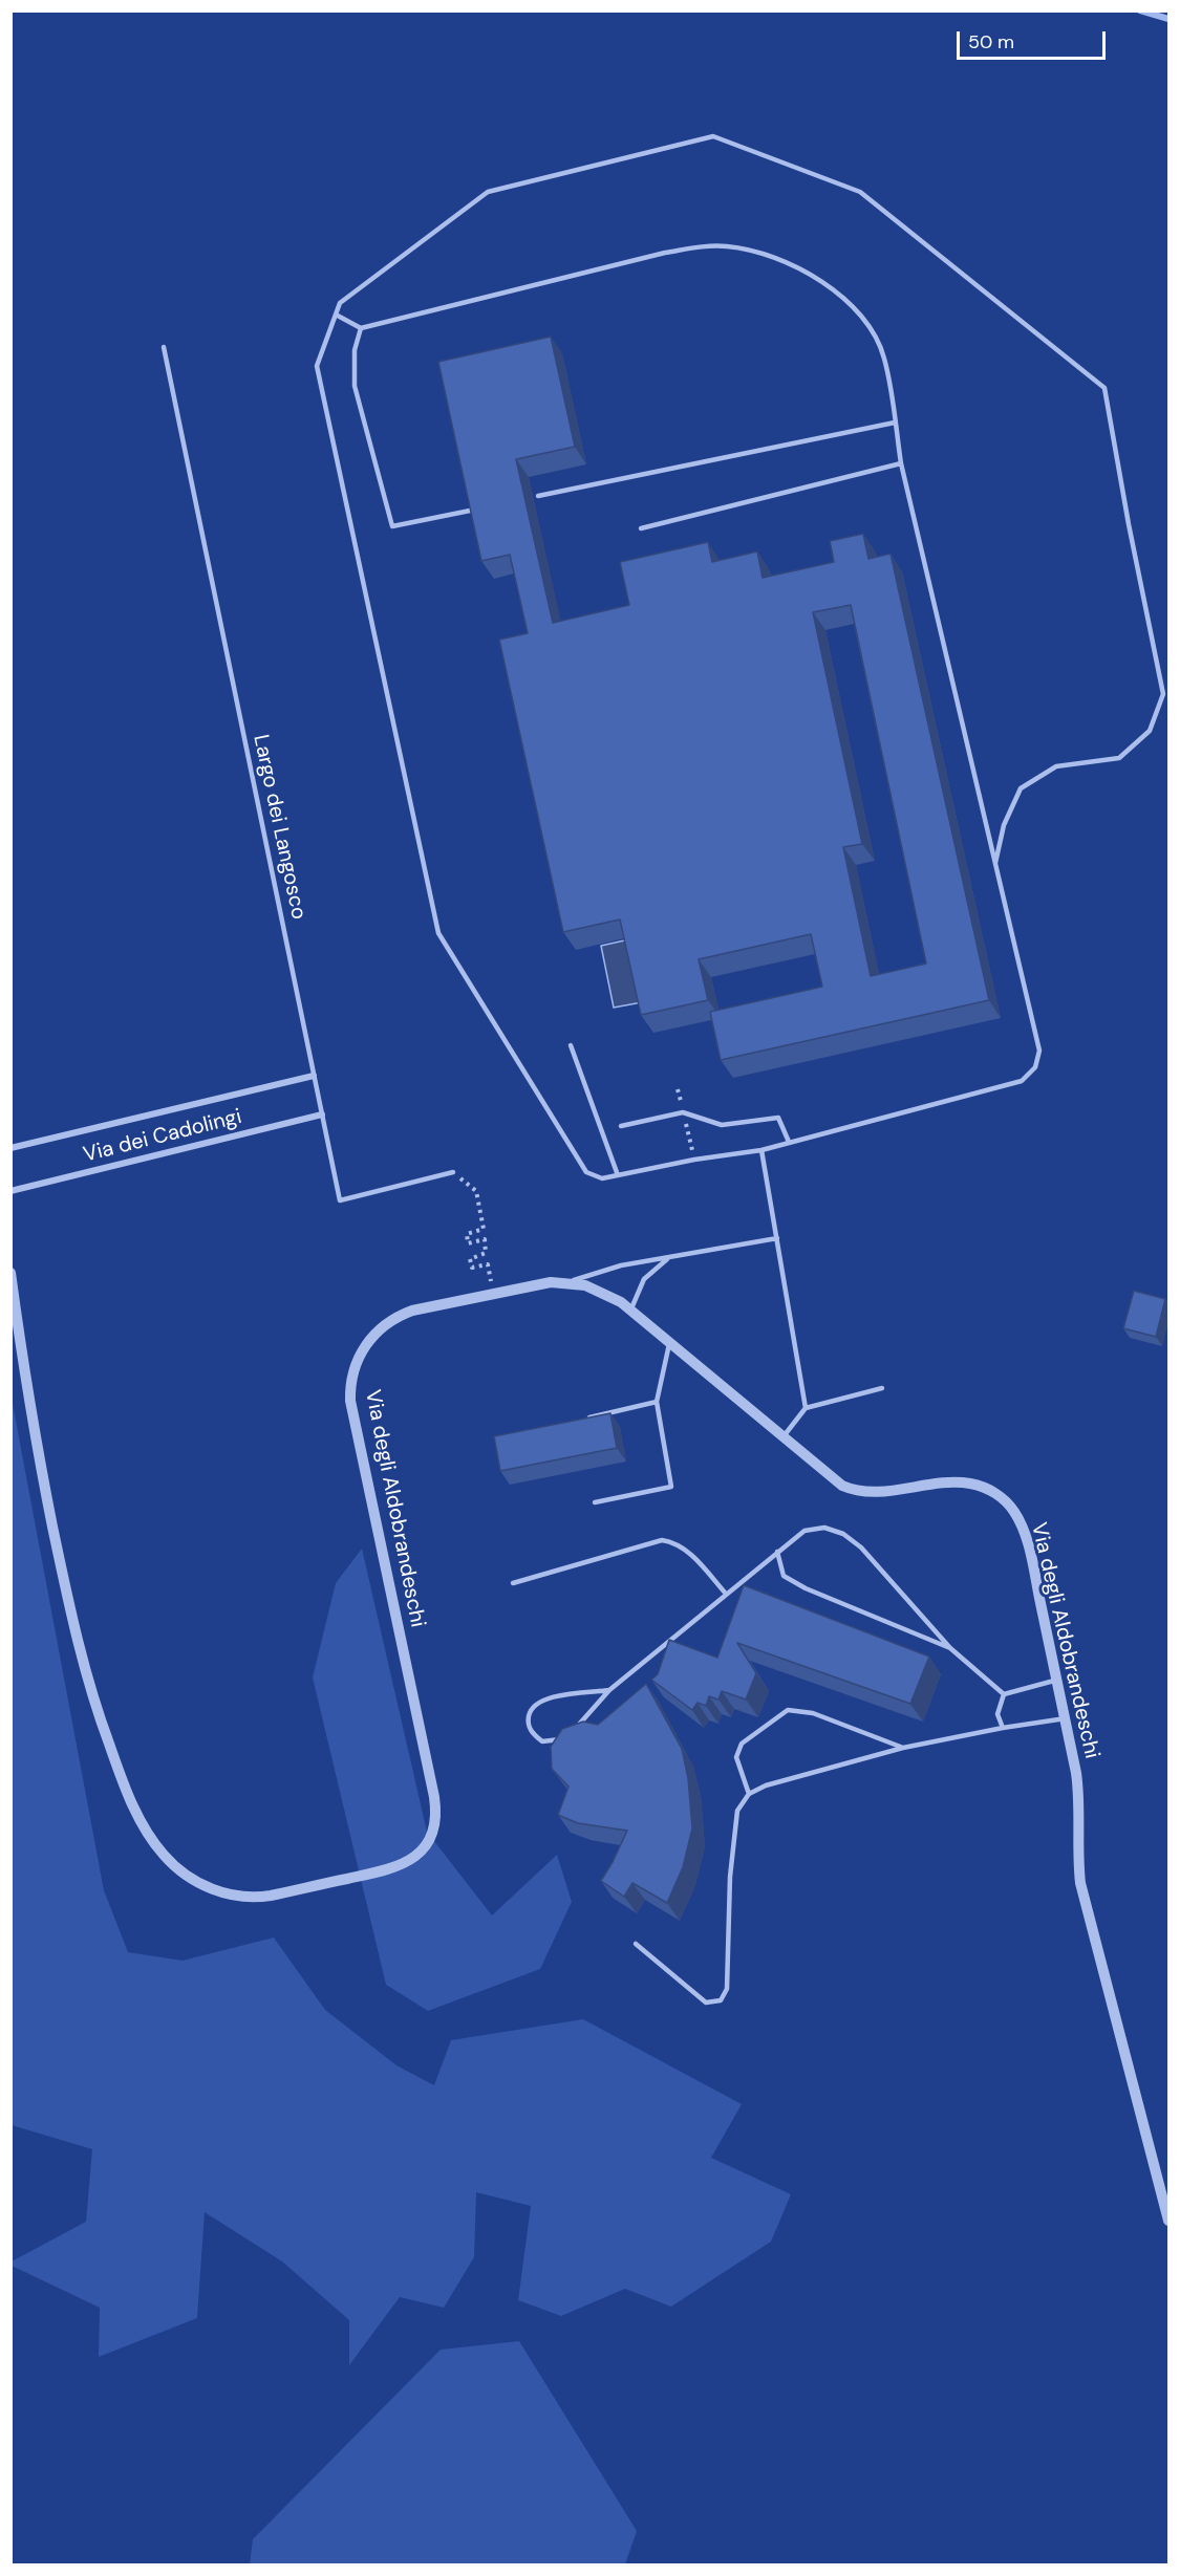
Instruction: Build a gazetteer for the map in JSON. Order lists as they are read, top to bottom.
{
  "streets": {
    "street": ["Via dei Cadolingi", "Via degli Aldobrandeschi"],
    "lane": ["Largo dei Langosco"]
  },
  "crossings": [
    ["Largo dei Langosco", "Via dei Cadolingi"]
  ],
  "scale_bar": "50 m"
}
